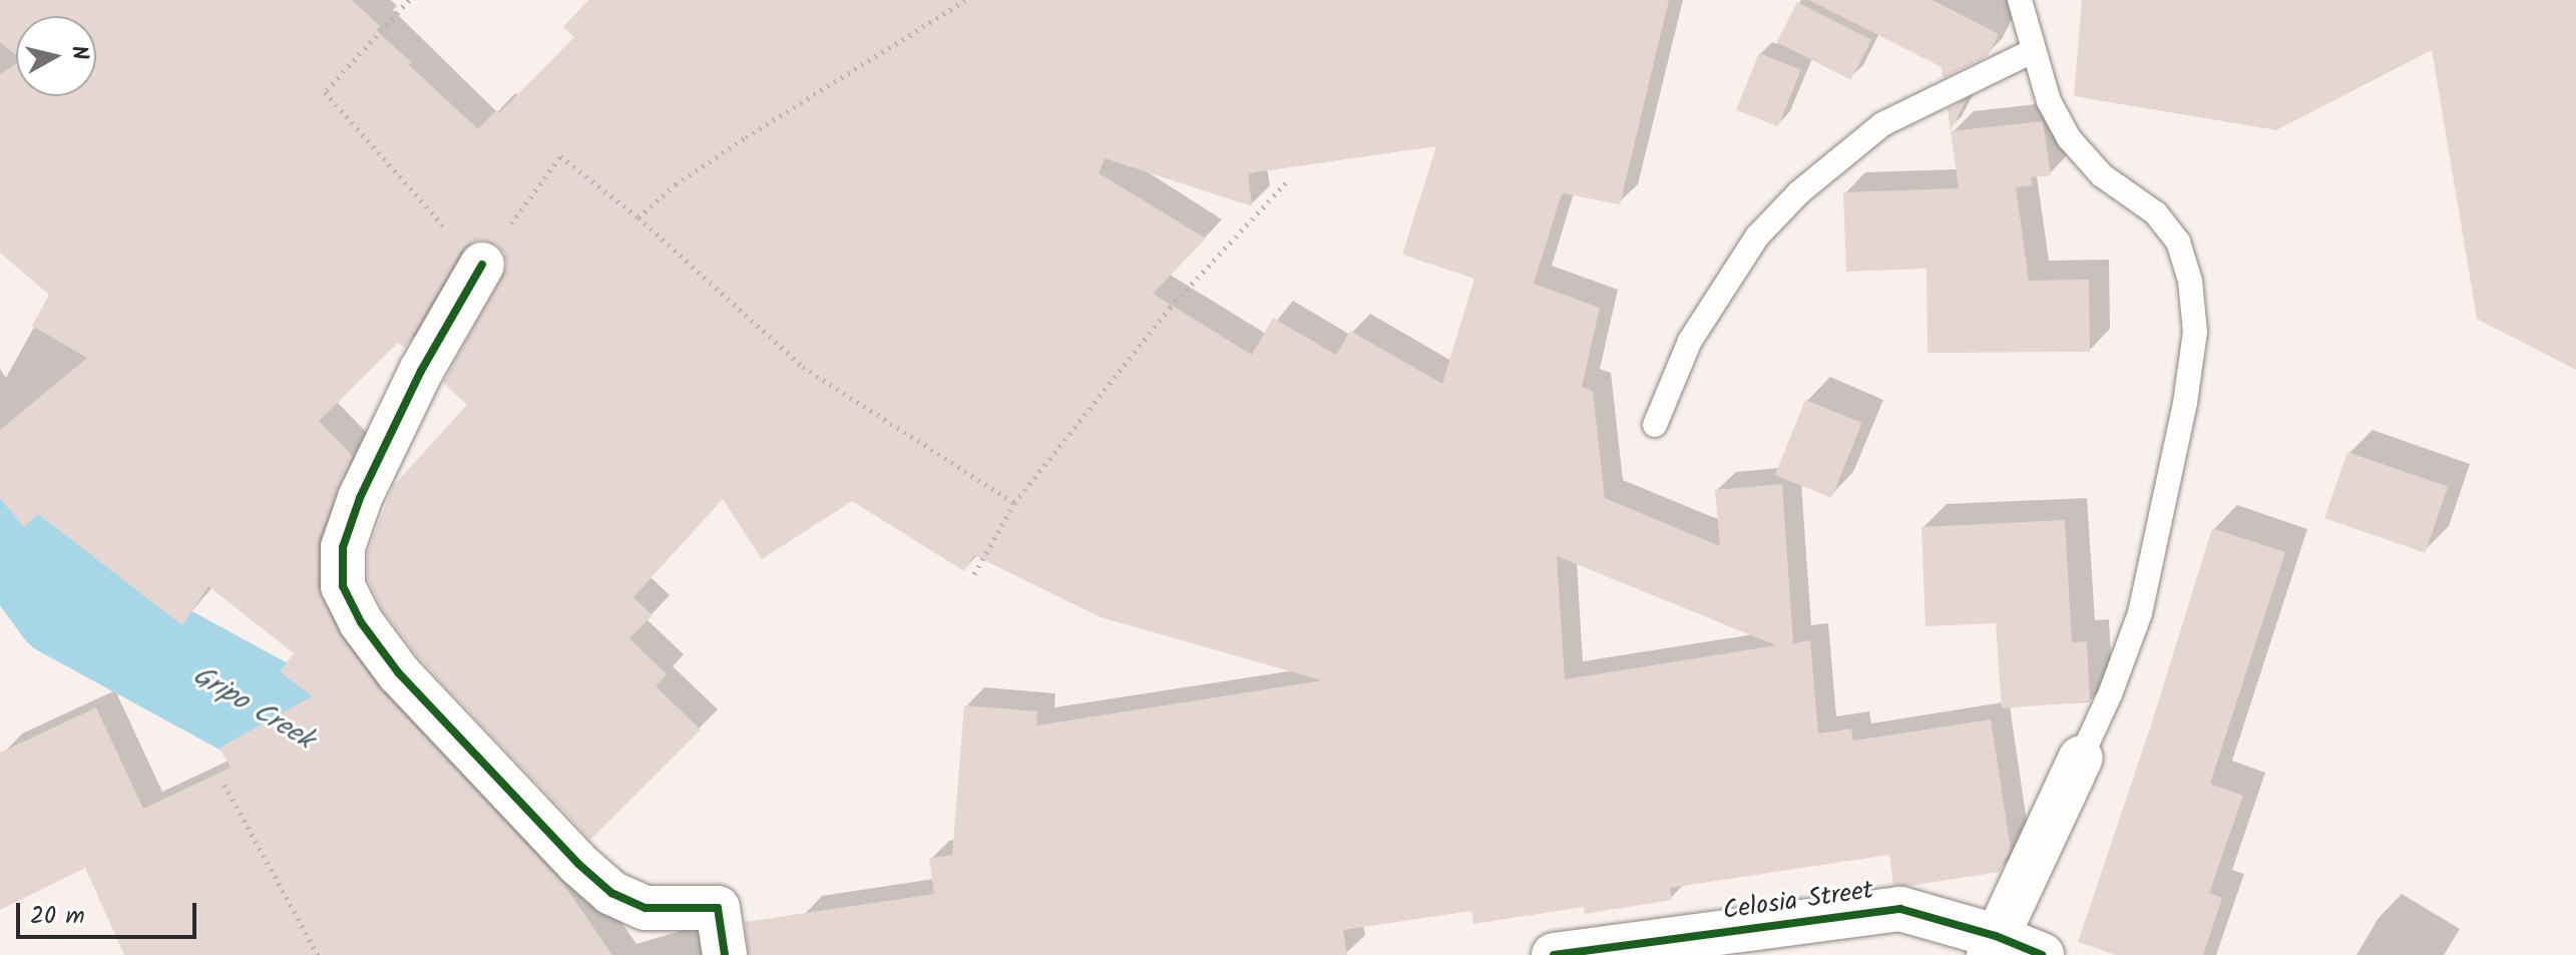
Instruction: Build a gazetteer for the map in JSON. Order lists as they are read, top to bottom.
{
  "streets": {
    "street": ["Celosia Street"]
  },
  "water": ["Gripo Creek"],
  "scale_bar": "20 m",
  "north": "right"
}
